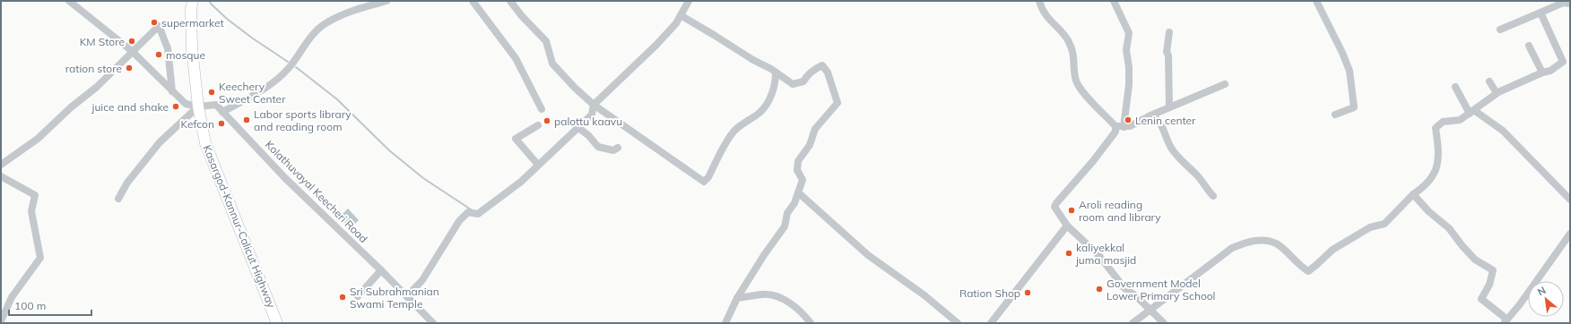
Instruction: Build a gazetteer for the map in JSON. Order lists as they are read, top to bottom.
{
  "streets": {
    "highway": ["Kasargod-Kannur-Calicut Highway"],
    "street": ["Kolathuvayal Keecheri Road"]
  },
  "crossings": [
    ["Kolathuvayal Keecheri Road", "Kasargod-Kannur-Calicut Highway"]
  ],
  "places": [
    "supermarket",
    "KM Store",
    "mosque",
    "ration store",
    "Keechery Sweet Center",
    "juice and shake",
    "Labor sports library and reading room",
    "Lenin center",
    "palottu kaavu",
    "Kefcon",
    "Aroli reading room and library",
    "kaliyekkal juma masjid",
    "Government Model Lower Primary School",
    "Ration Shop",
    "Sri Subrahmanian Swami Temple"
  ],
  "scale_bar": "100 m",
  "north": "top left"
}
